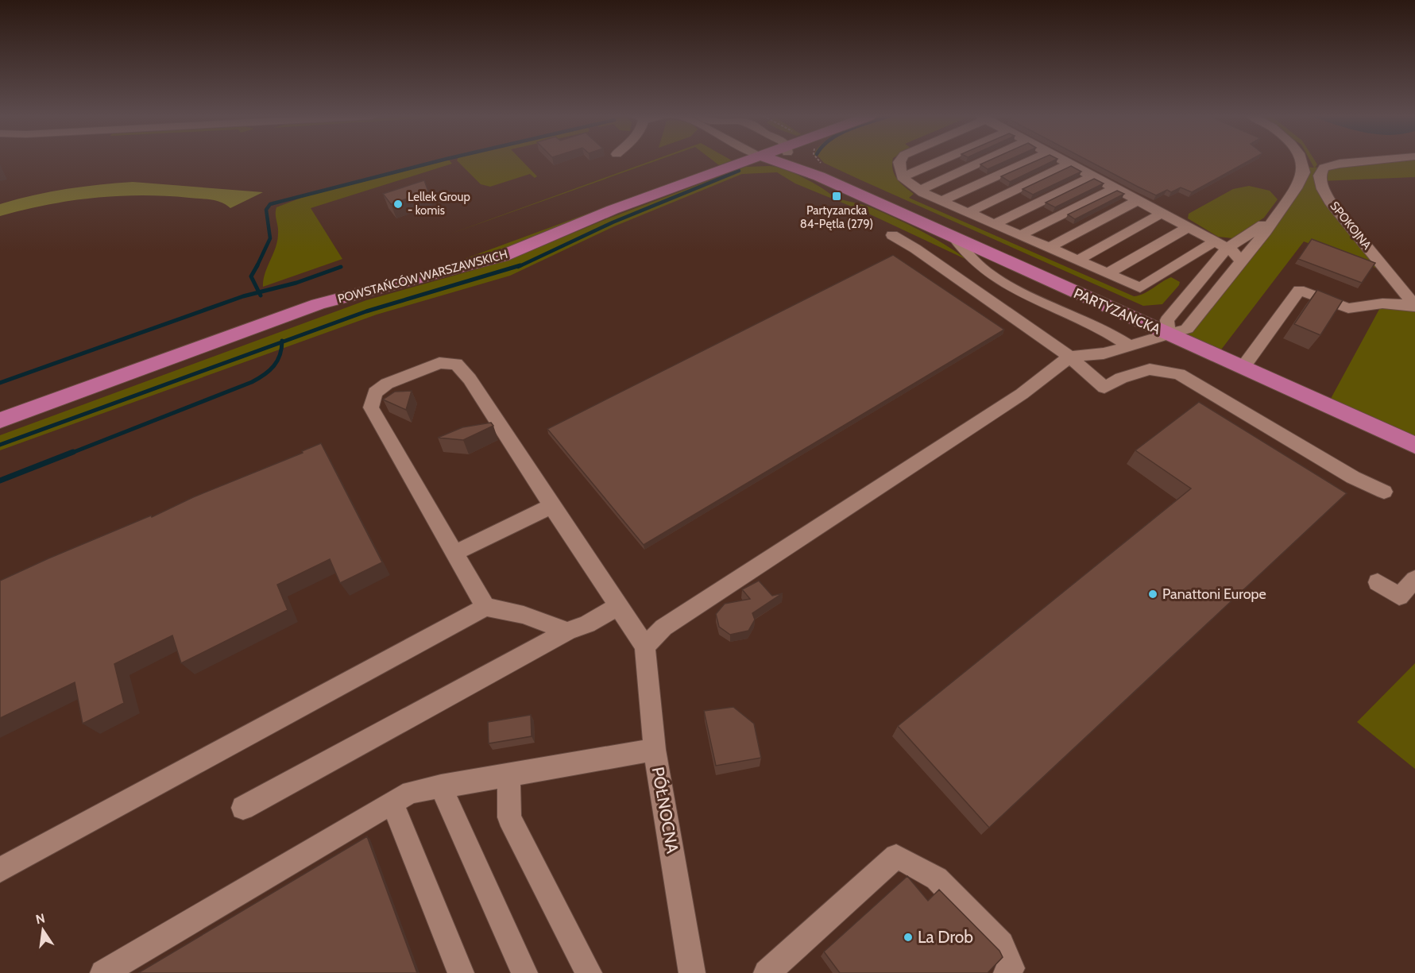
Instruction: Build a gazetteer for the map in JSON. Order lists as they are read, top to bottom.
{
  "streets": {
    "main road": ["POWSTAŃCÓW WARSZAWSKICH", "PARTYZANCKA"],
    "street": ["SPOKOJNA", "PÓŁNOCNA"]
  },
  "places": {
    "transit": ["Partyzancka 84-Pętla (279)"],
    "other": ["Lellek Group - komis", "Panattoni Europe", "La Drob"]
  },
  "north": "top"
}
